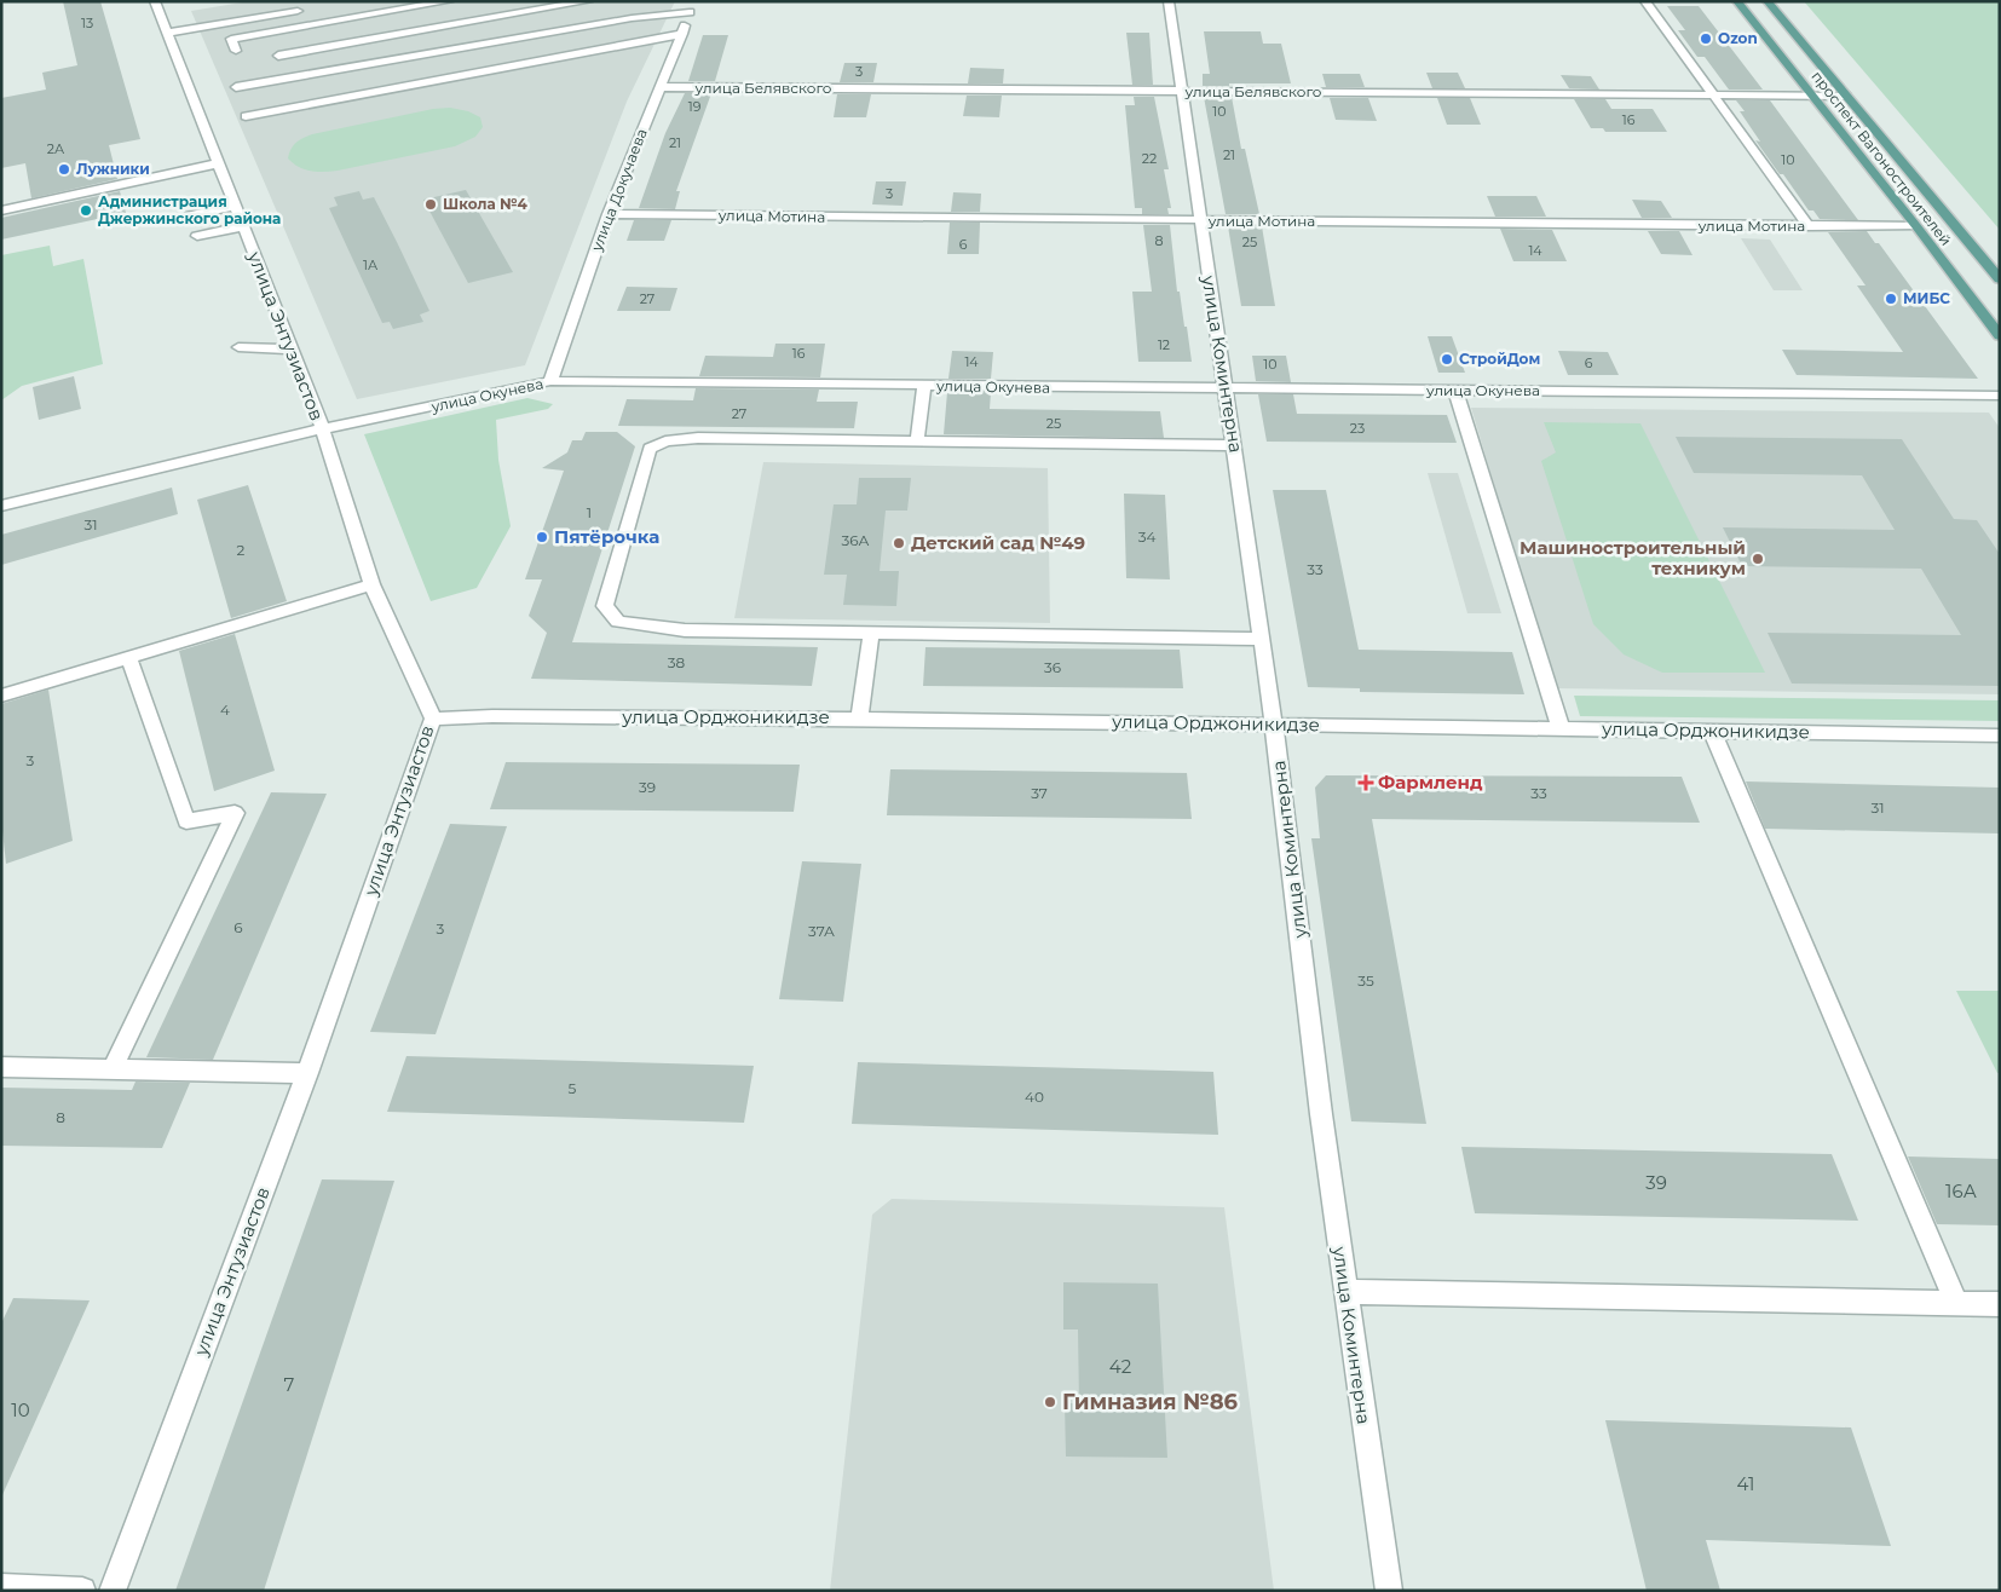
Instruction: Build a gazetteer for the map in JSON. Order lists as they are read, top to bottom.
{
  "streets": {
    "main road": ["проспект Вагоностроителей"],
    "street": [
      "улица Белявского",
      "улица Докучаева",
      "улица Мотина",
      "улица Энтузиастов",
      "улица Коминтерна",
      "улица Окунева",
      "улица Орджоникидзе"
    ]
  },
  "crossings": [
    ["улица Белявского", "проспект Вагоностроителей"],
    ["улица Белявского", "улица Докучаева"],
    ["улица Белявского", "улица Коминтерна"],
    ["проспект Вагоностроителей", "улица Мотина"],
    ["улица Докучаева", "улица Мотина"],
    ["улица Докучаева", "улица Окунева"],
    ["улица Мотина", "улица Коминтерна"],
    ["улица Энтузиастов", "улица Окунева"],
    ["улица Энтузиастов", "улица Орджоникидзе"],
    ["улица Коминтерна", "улица Окунева"],
    ["улица Коминтерна", "улица Орджоникидзе"]
  ],
  "places": {
    "other": [
      "Ozon",
      "Лужники",
      "Школа №4",
      "Администрация Джержинского района",
      "МИБС",
      "СтройДом",
      "Пятёрочка",
      "Детский сад №49",
      "Машиностроительный техникум",
      "Гимназия №86"
    ],
    "health": ["Фармленд"]
  },
  "house_numbers": [
    "13",
    "3",
    "19",
    "10",
    "16",
    "21",
    "2А",
    "21",
    "22",
    "10",
    "3",
    "8",
    "25",
    "6",
    "14",
    "1А",
    "27",
    "12",
    "16",
    "14",
    "6",
    "10",
    "27",
    "25",
    "23",
    "1",
    "31",
    "34",
    "36А",
    "2",
    "33",
    "38",
    "36",
    "4",
    "3",
    "39",
    "37",
    "33",
    "31",
    "6",
    "3",
    "37А",
    "35",
    "5",
    "40",
    "8",
    "39",
    "16А",
    "42",
    "7",
    "10",
    "41"
  ]
}
